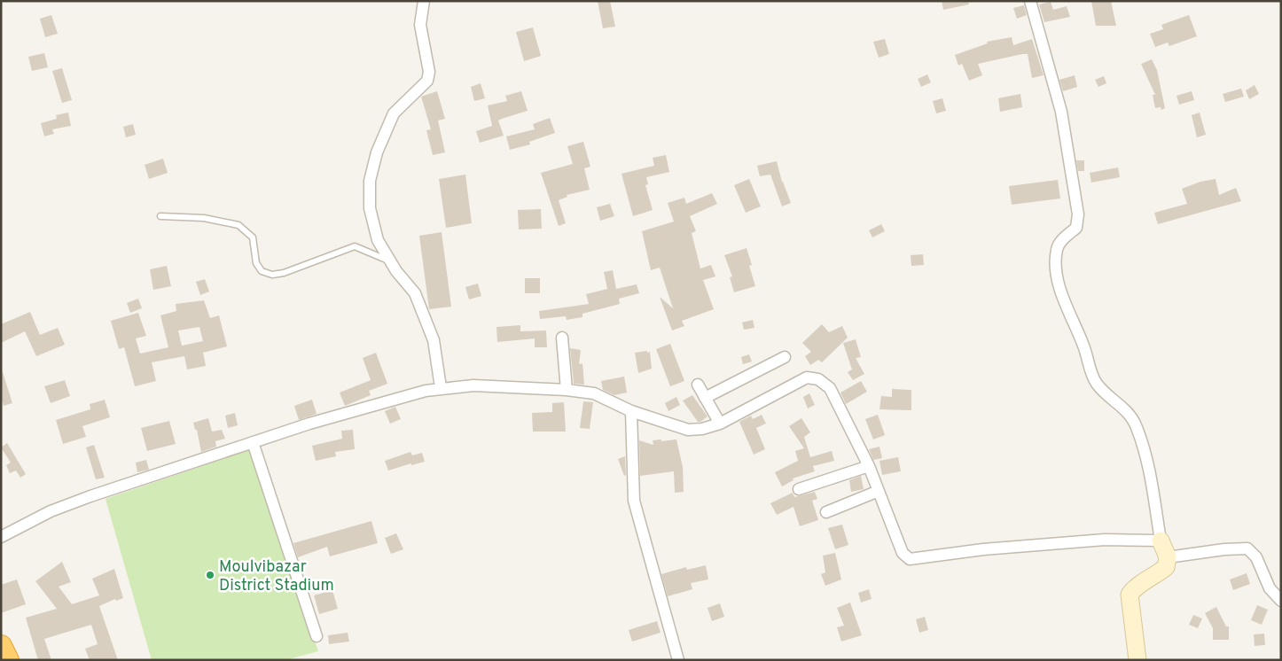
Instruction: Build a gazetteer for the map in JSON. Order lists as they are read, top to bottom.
{
  "places": ["Moulvibazar District Stadium"]
}
